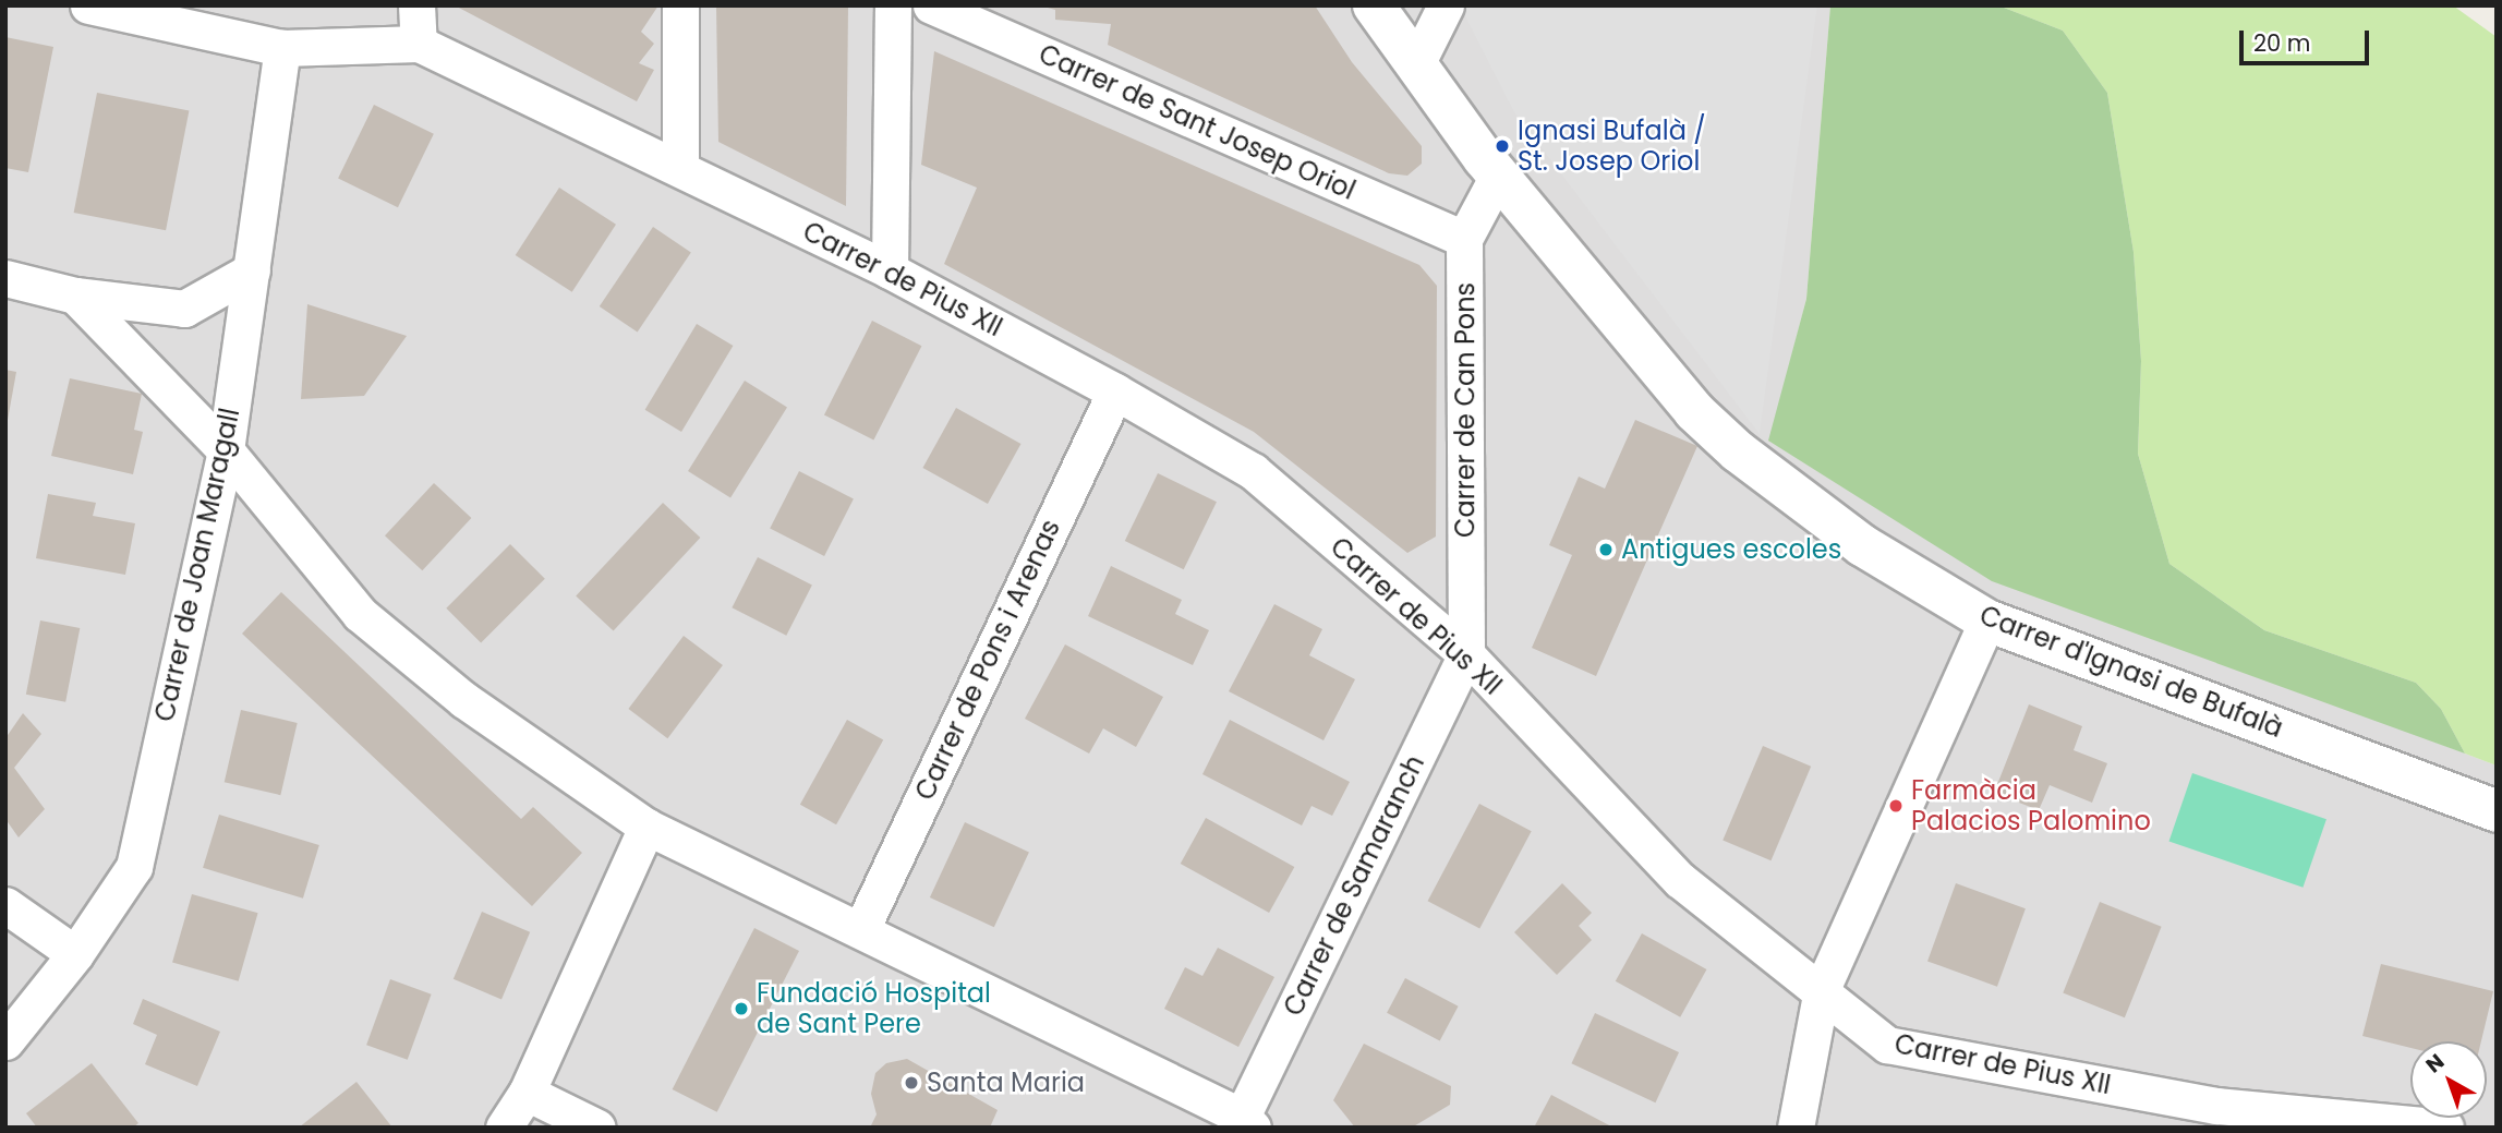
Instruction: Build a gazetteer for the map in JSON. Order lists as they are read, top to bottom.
{
  "streets": {
    "street": [
      "Carrer de Sant Josep Oriol",
      "Carrer de Pius XII",
      "Carrer de Can Pons",
      "Carrer de Joan Maragall",
      "Carrer de Pons i Arenas",
      "Carrer d'Ignasi de Bufalà",
      "Carrer de Samaranch"
    ]
  },
  "crossings": [
    ["Carrer de Sant Josep Oriol", "Carrer de Can Pons"],
    ["Carrer de Pius XII", "Carrer de Can Pons"],
    ["Carrer de Pius XII", "Carrer de Pons i Arenas"],
    ["Carrer de Pius XII", "Carrer de Samaranch"],
    ["Carrer de Can Pons", "Carrer d'Ignasi de Bufalà"],
    ["Carrer de Can Pons", "Carrer de Samaranch"]
  ],
  "places": [
    "Ignasi Bufalà / St. Josep Oriol",
    "Antigues escoles",
    "Farmàcia Palacios Palomino",
    "Fundació Hospital de Sant Pere",
    "Santa Maria"
  ],
  "scale_bar": "20 m",
  "north": "top left"
}
